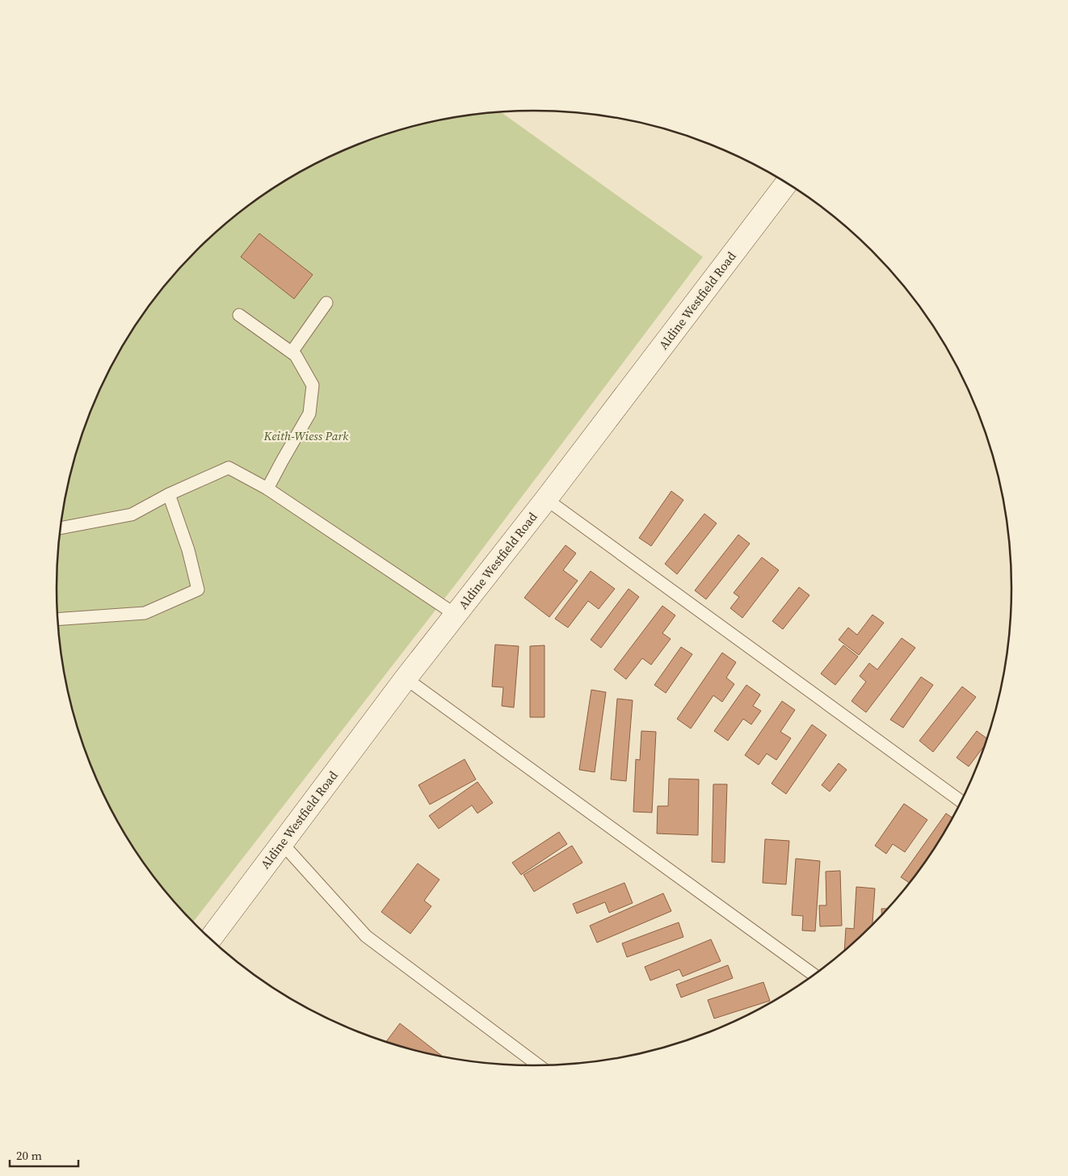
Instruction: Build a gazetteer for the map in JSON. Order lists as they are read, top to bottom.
{
  "streets": {
    "main road": ["Aldine Westfield Road"]
  },
  "parks": ["Keith-Wiess Park"],
  "scale_bar": "20 m"
}
